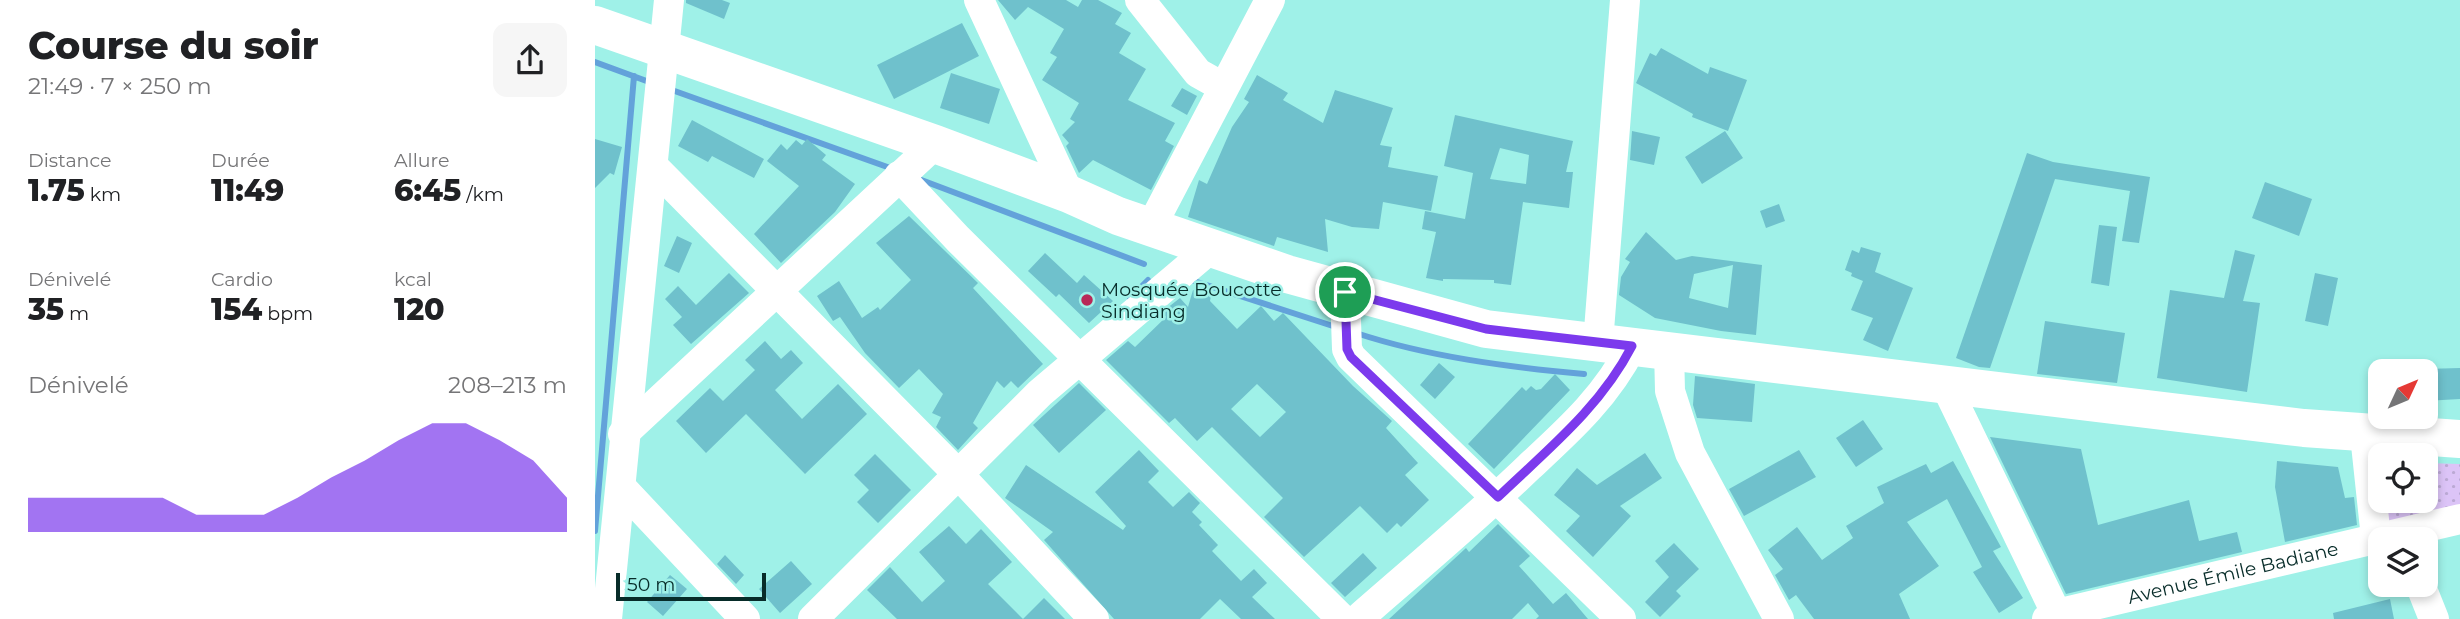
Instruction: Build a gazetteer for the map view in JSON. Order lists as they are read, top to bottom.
{
  "streets": {
    "street": ["Avenue Émile Badiane"]
  },
  "places": ["Mosquée Boucotte Sindiang"],
  "scale_bar": "50 m",
  "north": "top right",
  "page": {
    "heading": ["Course du soir", "21:49 · 7 × 250 m"],
    "stats": [
      ["Distance", "1.75 km"],
      ["Durée", "11:49"],
      ["Allure", "6:45 /km"],
      ["Dénivelé", "35 m"],
      ["Cardio", "154 bpm"],
      ["kcal", "120"]
    ],
    "chart": ["Dénivelé", "208–213 m"],
    "scale": "50 m"
  }
}
